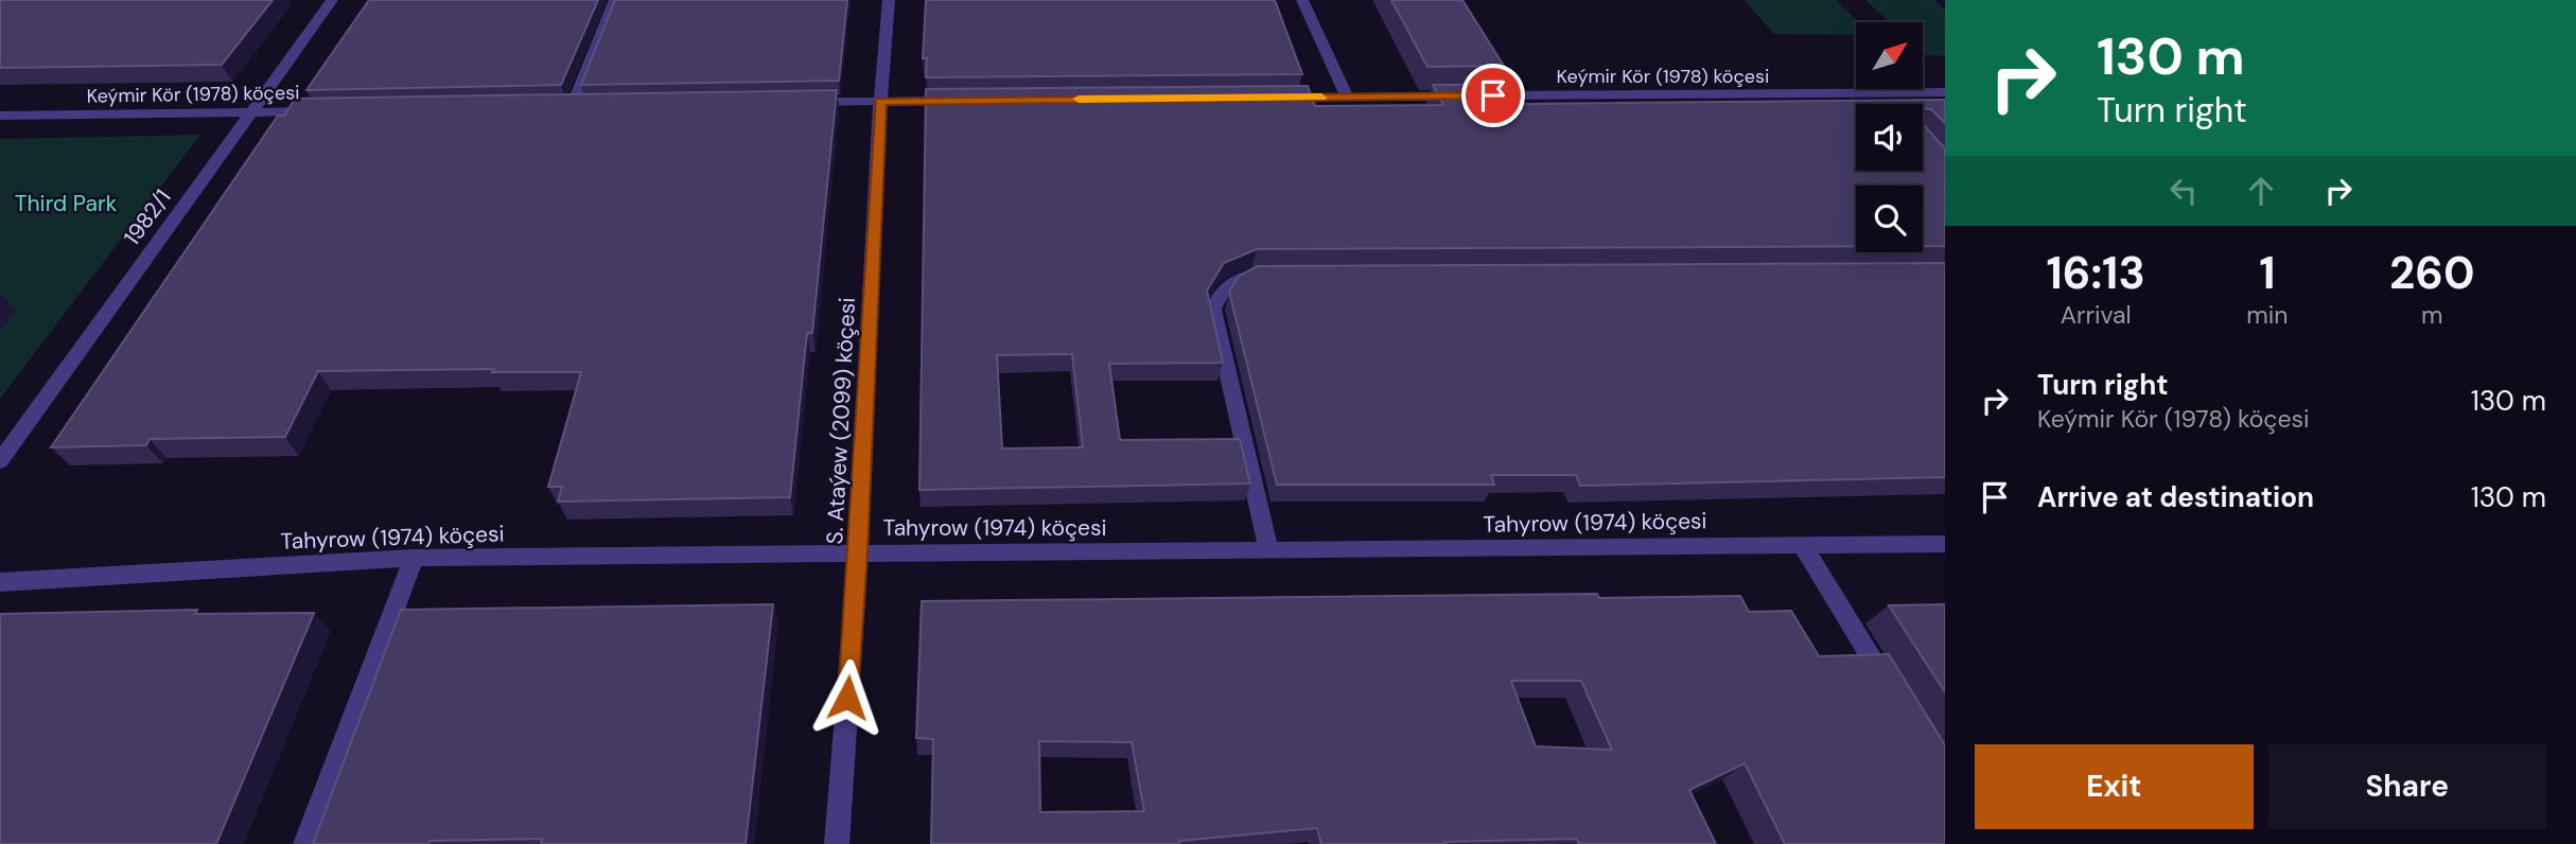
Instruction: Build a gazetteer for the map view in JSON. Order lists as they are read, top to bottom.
{
  "streets": {
    "street": [
      "Keýmir Kör (1978) köçesi",
      "1982/1",
      "S. Ataýew (2099) köçesi",
      "Tahyrow (1974) köçesi"
    ]
  },
  "crossings": [
    ["Keýmir Kör (1978) köçesi", "1982/1"],
    ["S. Ataýew (2099) köçesi", "Tahyrow (1974) köçesi"]
  ],
  "parks": ["Third Park"],
  "north": "top right",
  "page": {
    "turn": ["130 m", "Turn right"],
    "eta": [
      "16:13",
      "Arrival",
      "1",
      "min",
      "260",
      "m"
    ],
    "list": [
      {
        "name": "Turn right",
        "note": "Keýmir Kör (1978) köçesi",
        "value": "130 m"
      },
      {
        "name": "Arrive at destination",
        "value": "130 m"
      }
    ],
    "buttons": ["Exit", "Share"]
  }
}
